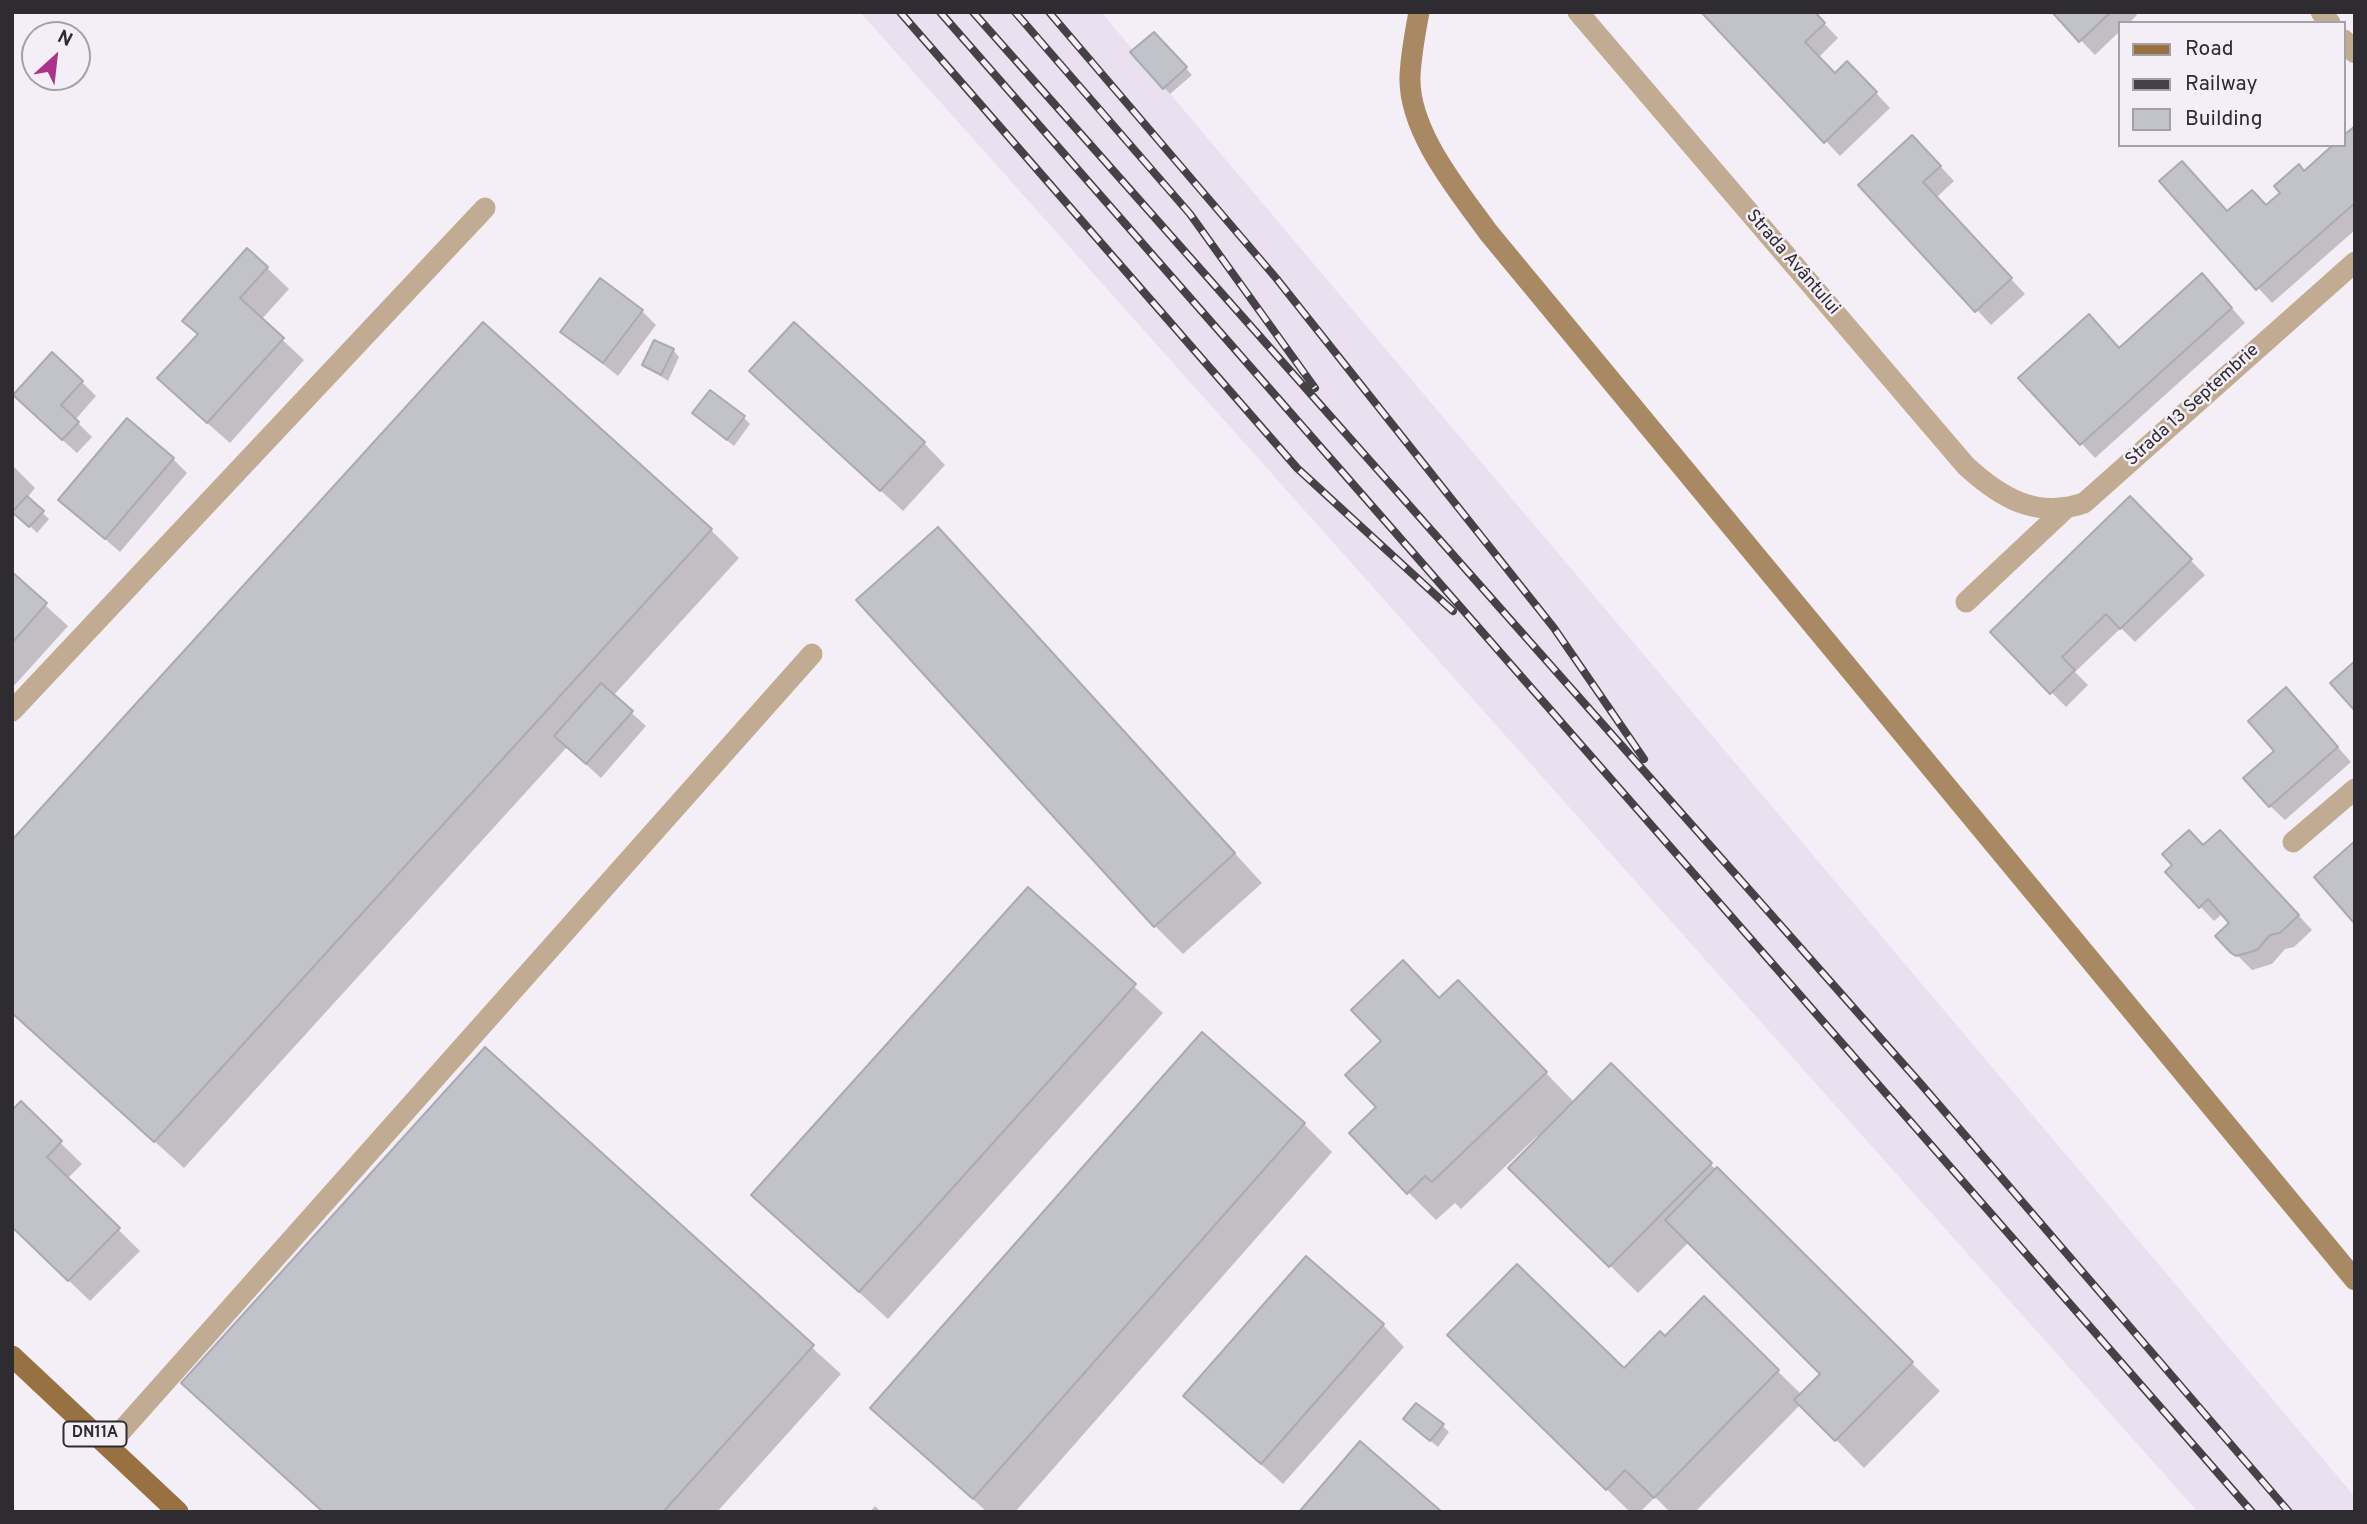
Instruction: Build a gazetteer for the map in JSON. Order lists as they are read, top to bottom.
{
  "streets": {
    "main road": ["DN11A"],
    "street": ["Strada Avântului", "Strada 13 Septembrie"]
  },
  "crossings": [
    ["Strada Avântului", "Strada 13 Septembrie"]
  ],
  "legend": ["Road", "Railway", "Building"],
  "north": "top right"
}
